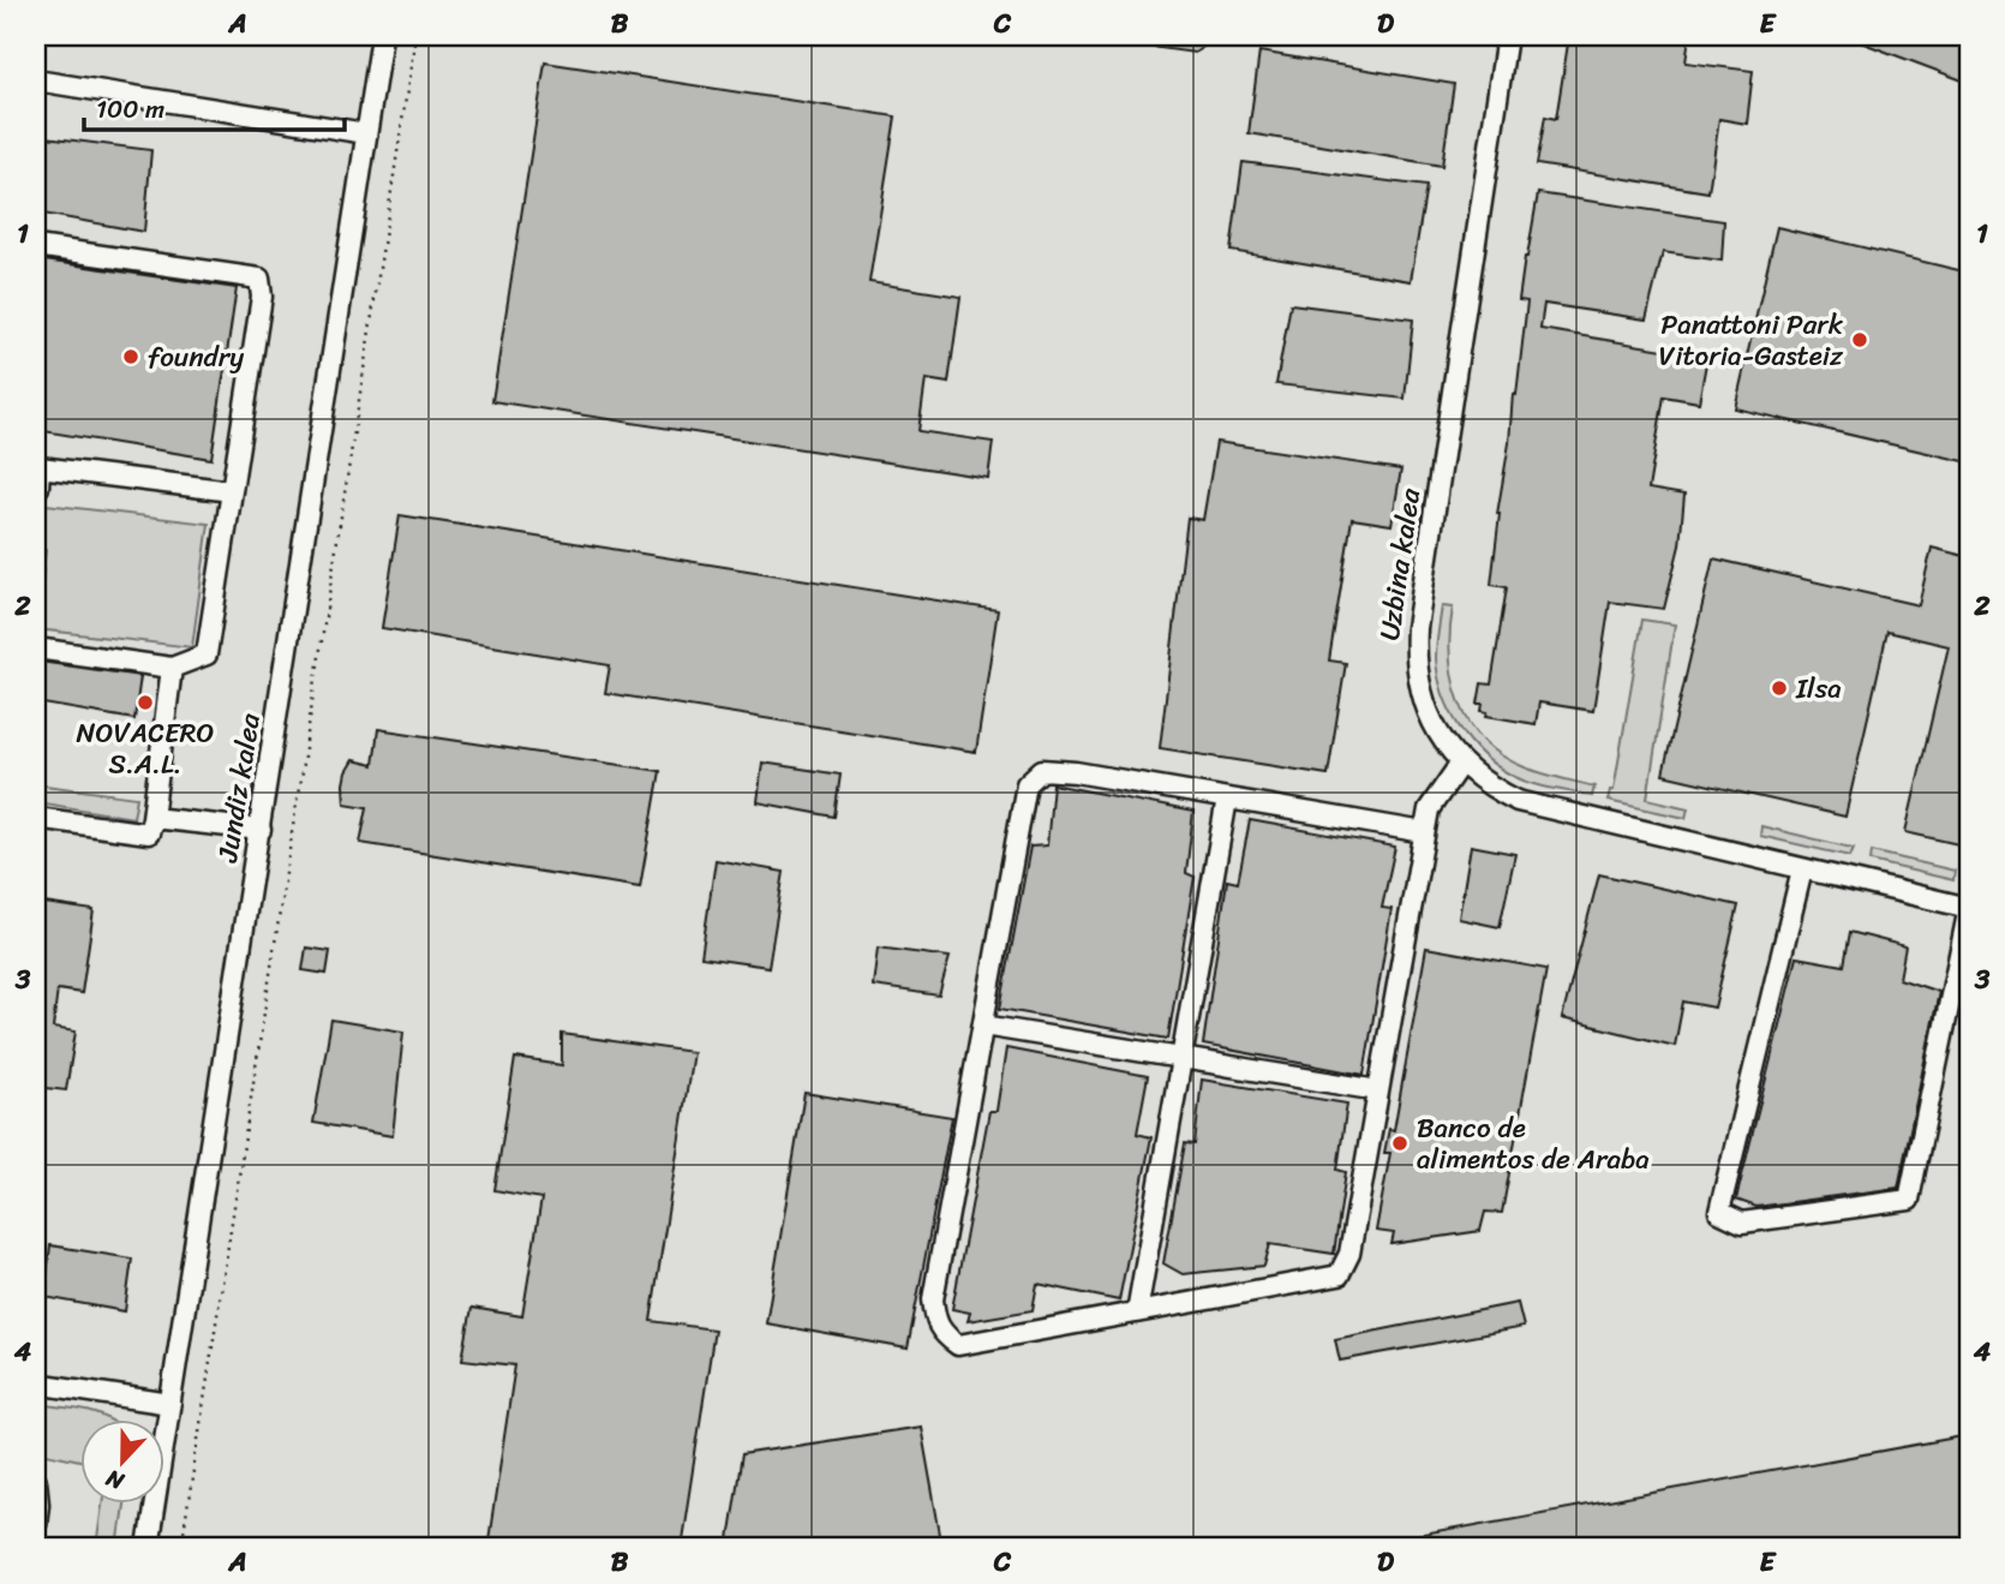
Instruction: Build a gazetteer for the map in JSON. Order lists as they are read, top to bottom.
{
  "streets": {
    "street": ["Uzbina kalea", "Jundiz kalea"]
  },
  "places": [
    "Panattoni Park Vitoria-Gasteiz",
    "foundry",
    "Ilsa",
    "NOVACERO S.A.L.",
    "Banco de alimentos de Araba"
  ],
  "scale_bar": "100 m",
  "north": "bottom",
  "grid": {
    "columns": [
      "A",
      "B",
      "C",
      "D",
      "E"
    ],
    "rows": [
      "1",
      "2",
      "3",
      "4"
    ]
  }
}
